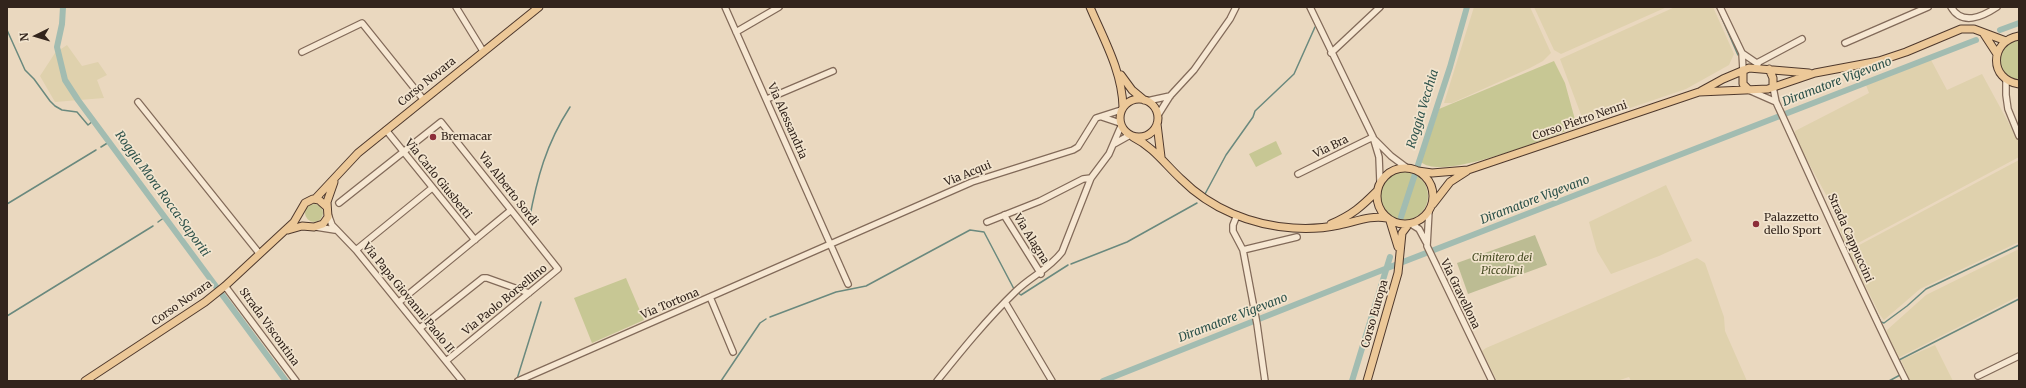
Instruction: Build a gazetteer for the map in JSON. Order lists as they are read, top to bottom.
{
  "streets": {
    "main road": ["Corso Novara", "Corso Pietro Nenni", "Corso Europa"],
    "street": [
      "Via Alessandria",
      "Via Bra",
      "Via Acqui",
      "Via Carlo Giusberti",
      "Via Alberto Sordi",
      "Strada Cappuccini",
      "Via Alagna",
      "Via Gravellona",
      "Via Papa Giovanni Paolo II",
      "Via Paolo Borsellino",
      "Via Tortona",
      "Strada Viscontina"
    ]
  },
  "crossings": [
    ["Corso Novara", "Via Carlo Giusberti"],
    ["Corso Novara", "Via Papa Giovanni Paolo II"],
    ["Corso Novara", "Strada Viscontina"],
    ["Via Alessandria", "Via Acqui"],
    ["Via Alessandria", "Via Tortona"],
    ["Corso Pietro Nenni", "Strada Cappuccini"],
    ["Corso Pietro Nenni", "Via Gravellona"],
    ["Corso Pietro Nenni", "Corso Europa"],
    ["Via Acqui", "Via Tortona"],
    ["Via Carlo Giusberti", "Via Alberto Sordi"],
    ["Via Alberto Sordi", "Via Paolo Borsellino"],
    ["Via Gravellona", "Corso Europa"],
    ["Via Papa Giovanni Paolo II", "Via Paolo Borsellino"]
  ],
  "water": ["Diramatore Vigevano", "Roggia Vecchia", "Roggia Mora Rocca-Saporiti"],
  "parks": ["Cimitero dei Piccolini"],
  "places": ["Bremacar", "Palazzetto dello Sport"],
  "north": "left"
}
